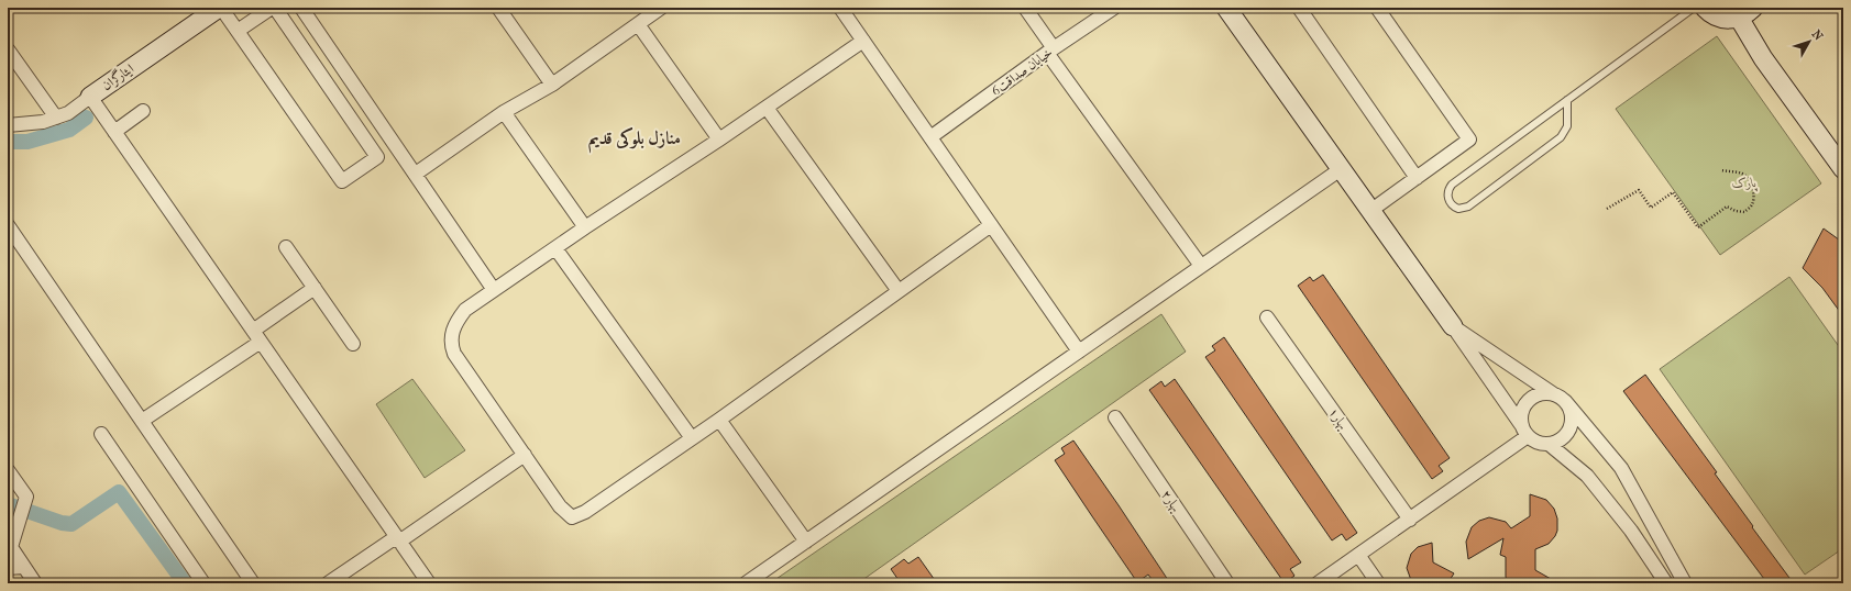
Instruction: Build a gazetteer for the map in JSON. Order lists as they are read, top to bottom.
{
  "streets": {
    "street": [
      "خیابان صداقت6",
      "ایثارگران",
      "بهار۱",
      "بهار۲"
    ]
  },
  "districts": ["منازل بلوکی قدیم"],
  "parks": ["پارک"],
  "north": "top right"
}
